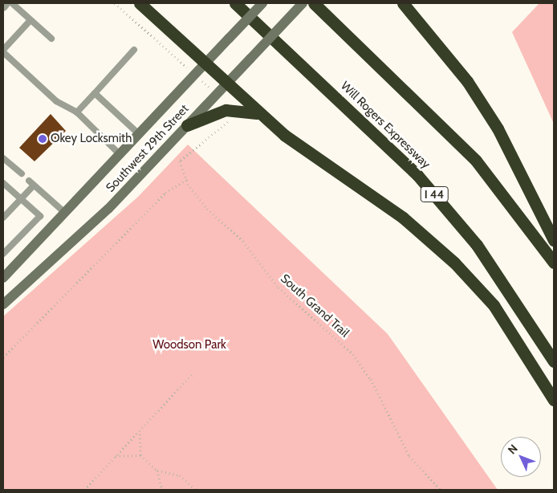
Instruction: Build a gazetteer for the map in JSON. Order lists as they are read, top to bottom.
{
  "streets": {
    "highway": ["Will Rogers Expressway", "I 44"],
    "main road": ["Southwest 29th Street"],
    "path": ["South Grand Trail"]
  },
  "parks": ["Woodson Park"],
  "places": ["Okey Locksmith"],
  "north": "top left"
}
